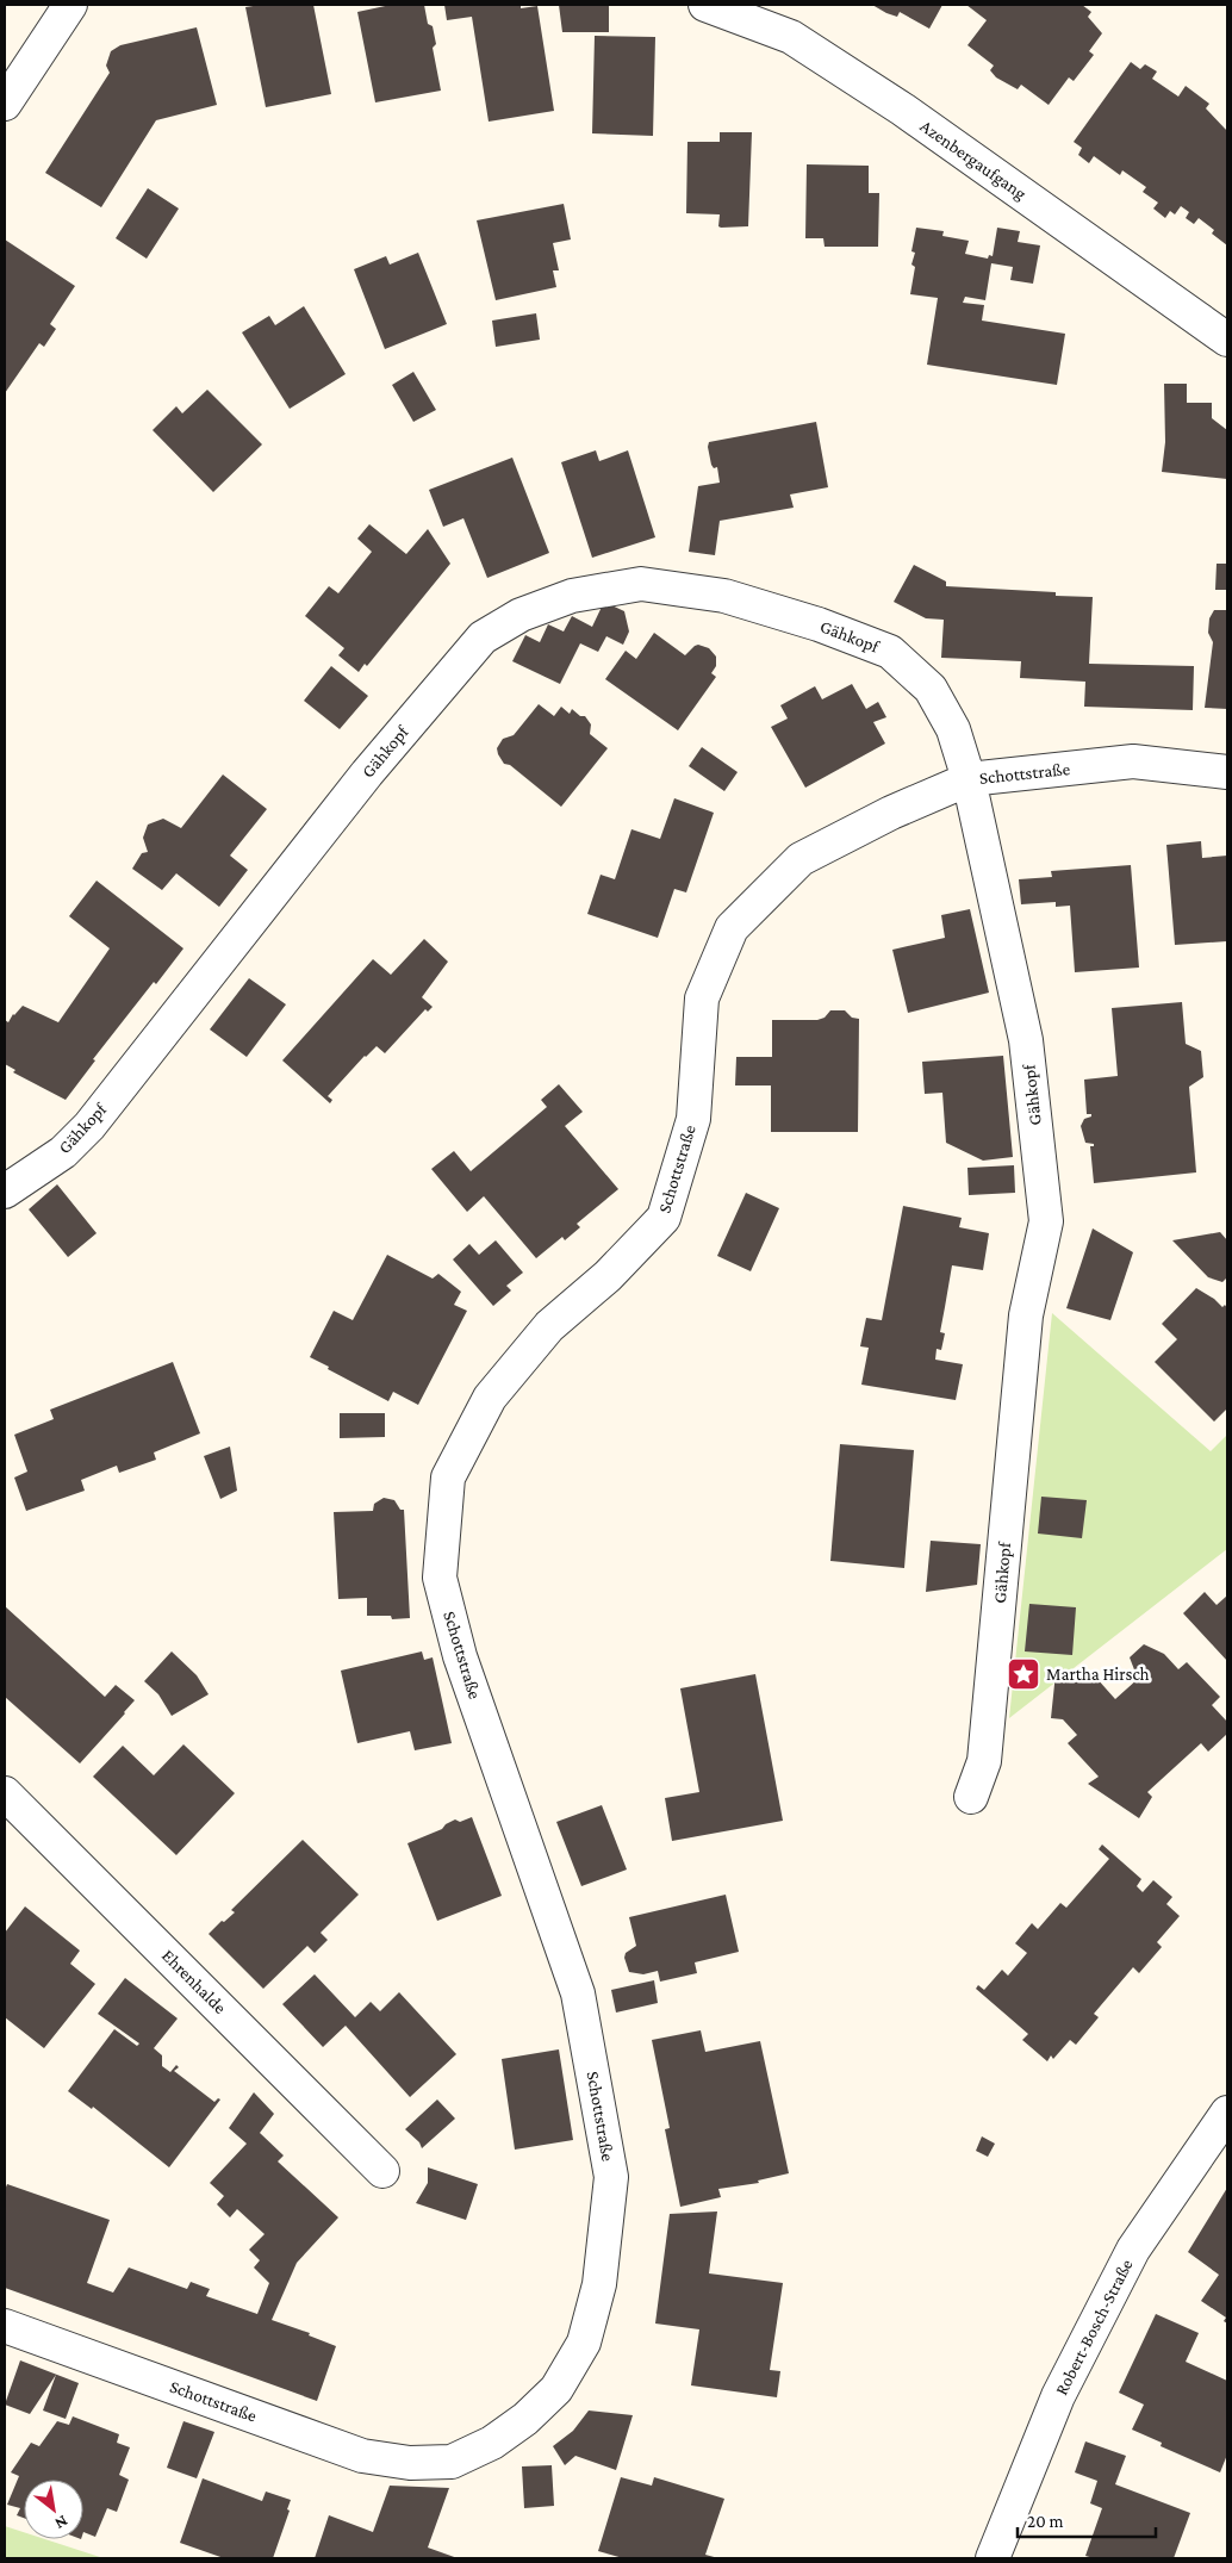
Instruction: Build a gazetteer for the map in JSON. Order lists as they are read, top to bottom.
{
  "streets": {
    "street": [
      "Azenbergaufgang",
      "Gähkopf",
      "Schottstraße",
      "Ehrenhalde",
      "Robert-Bosch-Straße"
    ]
  },
  "crossings": [
    ["Gähkopf", "Schottstraße"]
  ],
  "places": {
    "place": ["Martha Hirsch"]
  },
  "scale_bar": "20 m",
  "north": "bottom right"
}
